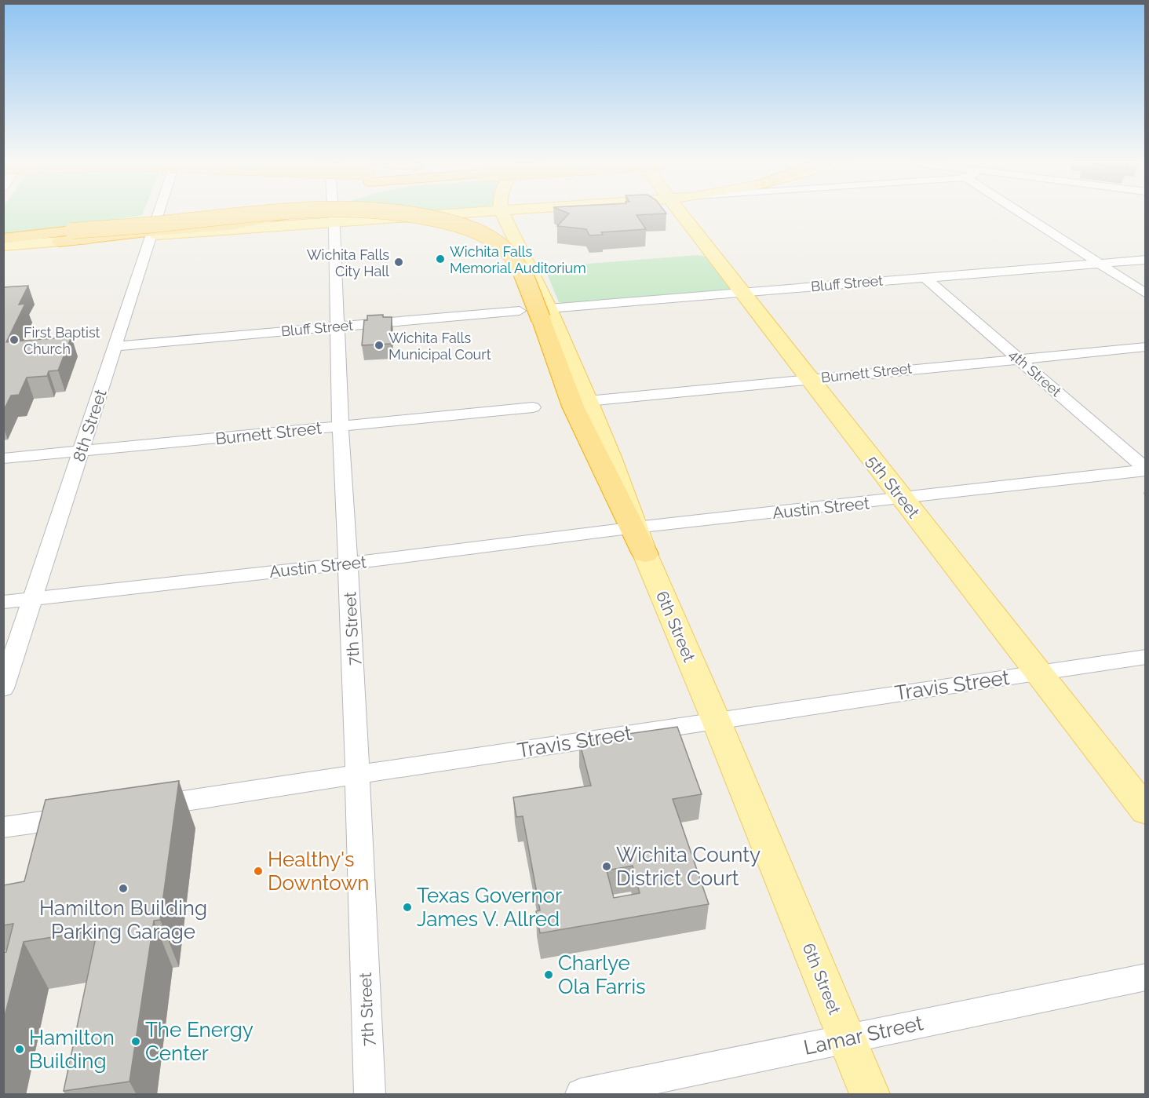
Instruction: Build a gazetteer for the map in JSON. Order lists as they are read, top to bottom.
{
  "streets": {
    "main road": ["5th Street", "6th Street"],
    "street": [
      "Bluff Street",
      "Burnett Street",
      "4th Street",
      "8th Street",
      "Austin Street",
      "7th Street",
      "Travis Street",
      "Lamar Street"
    ]
  },
  "crossings": [
    ["Bluff Street", "4th Street"],
    ["Bluff Street", "8th Street"],
    ["Bluff Street", "5th Street"],
    ["Bluff Street", "6th Street"],
    ["Bluff Street", "7th Street"],
    ["Burnett Street", "4th Street"],
    ["Burnett Street", "8th Street"],
    ["Burnett Street", "5th Street"],
    ["Burnett Street", "6th Street"],
    ["Burnett Street", "7th Street"],
    ["4th Street", "Austin Street"],
    ["8th Street", "Austin Street"],
    ["5th Street", "Austin Street"],
    ["5th Street", "Travis Street"],
    ["Austin Street", "6th Street"],
    ["Austin Street", "7th Street"],
    ["6th Street", "Travis Street"],
    ["6th Street", "Lamar Street"],
    ["7th Street", "Travis Street"]
  ],
  "places": [
    "Wichita Falls Memorial Auditorium",
    "Wichita Falls City Hall",
    "First Baptist Church",
    "Wichita Falls Municipal Court",
    "Wichita County District Court",
    "Healthy's Downtown",
    "Hamilton Building Parking Garage",
    "Texas Governor James V. Allred",
    "Charlye Ola Farris",
    "The Energy Center",
    "Hamilton Building"
  ]
}
